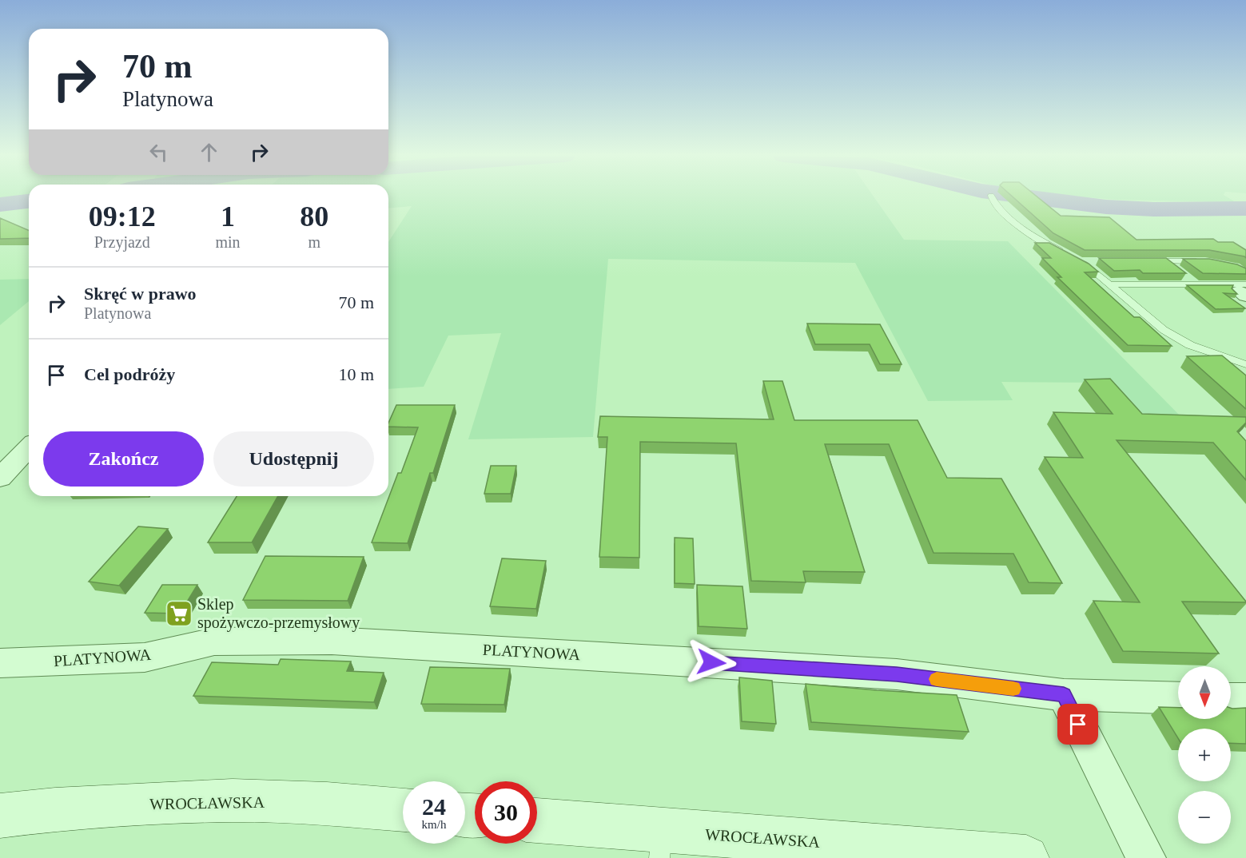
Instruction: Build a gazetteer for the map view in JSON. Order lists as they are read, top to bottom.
{
  "streets": {
    "main road": ["WROCŁAWSKA"],
    "street": ["PLATYNOWA"]
  },
  "places": {
    "supermarket": ["Sklep spożywczo-przemysłowy"]
  },
  "north": "bottom",
  "page": {
    "turn": ["70 m", "Platynowa"],
    "eta": [
      "09:12",
      "Przyjazd",
      "1",
      "min",
      "80",
      "m"
    ],
    "list": [
      {
        "name": "Skręć w prawo",
        "note": "Platynowa",
        "value": "70 m"
      },
      {
        "name": "Cel podróży",
        "value": "10 m"
      }
    ],
    "buttons": ["Zakończ", "Udostępnij"],
    "map_buttons": ["+", "−"],
    "speed": "24 km/h",
    "limit": "30"
  }
}
